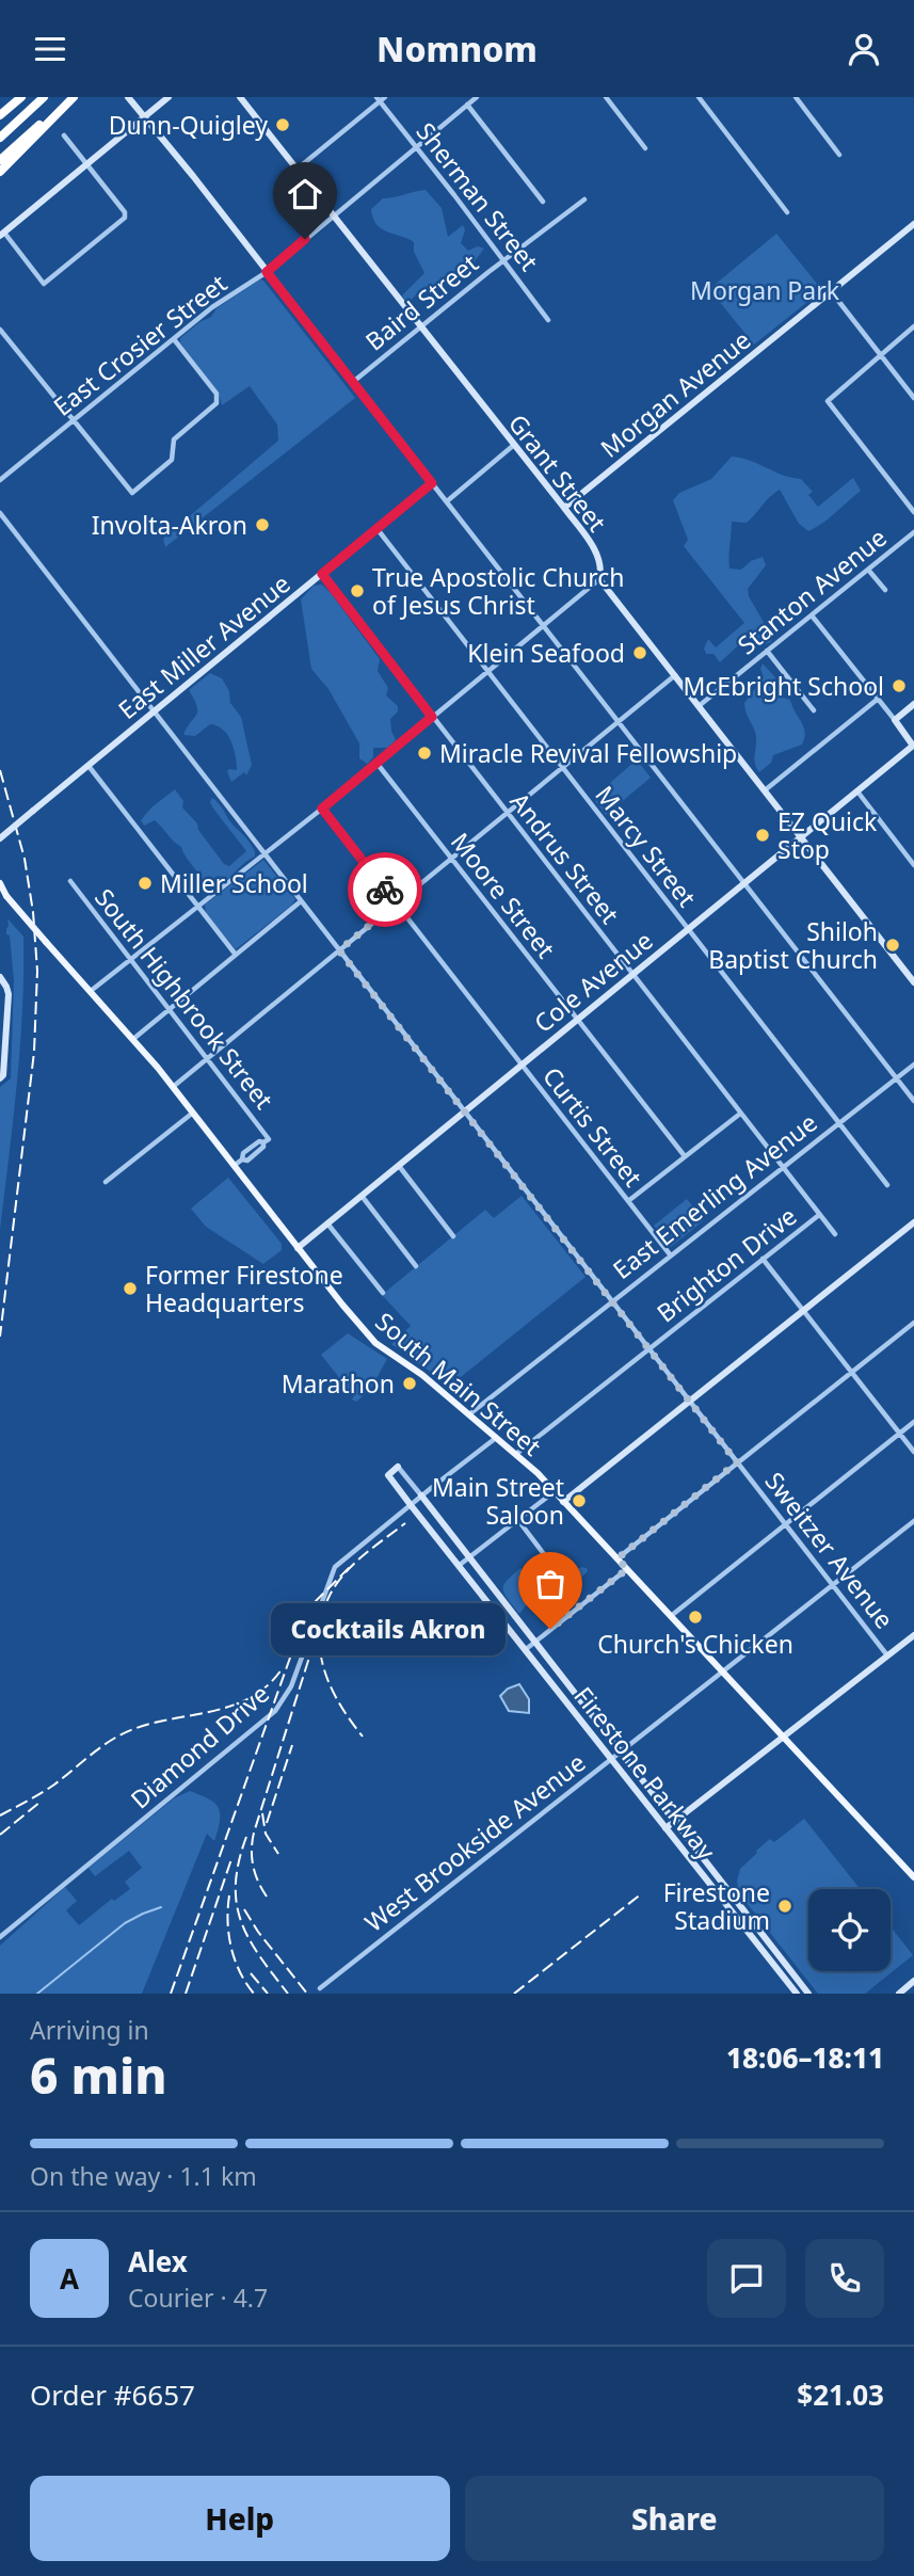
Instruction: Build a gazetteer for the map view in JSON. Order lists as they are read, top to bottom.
{
  "streets": {
    "main road": ["South Main Street"],
    "street": [
      "Sherman Street",
      "Baird Street",
      "East Crosier Street",
      "Morgan Avenue",
      "Grant Street",
      "Stanton Avenue",
      "East Miller Avenue",
      "Marcy Street",
      "Andrus Street",
      "Moore Street",
      "Cole Avenue",
      "South Highbrook Street",
      "Curtis Street",
      "East Emerling Avenue",
      "Brighton Drive",
      "Sweitzer Avenue",
      "Diamond Drive",
      "Firestone Parkway",
      "West Brookside Avenue"
    ]
  },
  "crossings": [
    ["Sherman Street", "Baird Street"],
    ["Sherman Street", "East Crosier Street"],
    ["Baird Street", "Grant Street"],
    ["East Crosier Street", "Grant Street"],
    ["Morgan Avenue", "Grant Street"],
    ["Grant Street", "Stanton Avenue"],
    ["Grant Street", "Cole Avenue"],
    ["East Miller Avenue", "Marcy Street"],
    ["East Miller Avenue", "Andrus Street"],
    ["East Miller Avenue", "Sweitzer Avenue"],
    ["Marcy Street", "Cole Avenue"],
    ["Marcy Street", "East Emerling Avenue"],
    ["Andrus Street", "Cole Avenue"],
    ["Andrus Street", "East Emerling Avenue"],
    ["Andrus Street", "Brighton Drive"],
    ["Moore Street", "Cole Avenue"],
    ["Cole Avenue", "Curtis Street"],
    ["Cole Avenue", "South Main Street"],
    ["Cole Avenue", "Sweitzer Avenue"],
    ["South Highbrook Street", "South Main Street"],
    ["Curtis Street", "East Emerling Avenue"],
    ["East Emerling Avenue", "South Main Street"],
    ["East Emerling Avenue", "Sweitzer Avenue"],
    ["Brighton Drive", "South Main Street"],
    ["Brighton Drive", "Sweitzer Avenue"],
    ["South Main Street", "Diamond Drive"],
    ["South Main Street", "West Brookside Avenue"],
    ["Sweitzer Avenue", "West Brookside Avenue"],
    ["Diamond Drive", "Firestone Parkway"],
    ["Firestone Parkway", "West Brookside Avenue"]
  ],
  "parks": ["Morgan Park"],
  "places": [
    "Dunn-Quigley",
    "Involta-Akron",
    "True Apostolic Church of Jesus Christ",
    "Klein Seafood",
    "McEbright School",
    "Miracle Revival Fellowship",
    "EZ Quick Stop",
    "Miller School",
    "Shiloh Baptist Church",
    "Former Firestone Headquarters",
    "Marathon",
    "Main Street Saloon",
    "Church's Chicken",
    "Cocktails Akron",
    "Firestone Stadium"
  ],
  "page": {
    "header": "Nomnom",
    "bubble": "Cocktails Akron",
    "heading": ["6 min", "Arriving in", "18:06–18:11"],
    "panel": [
      "Alex",
      "Courier · 4.7",
      "Order #6657",
      "$21.03"
    ],
    "bar": "On the way · 1.1 km",
    "round": "A",
    "buttons": ["Help", "Share"]
  }
}
